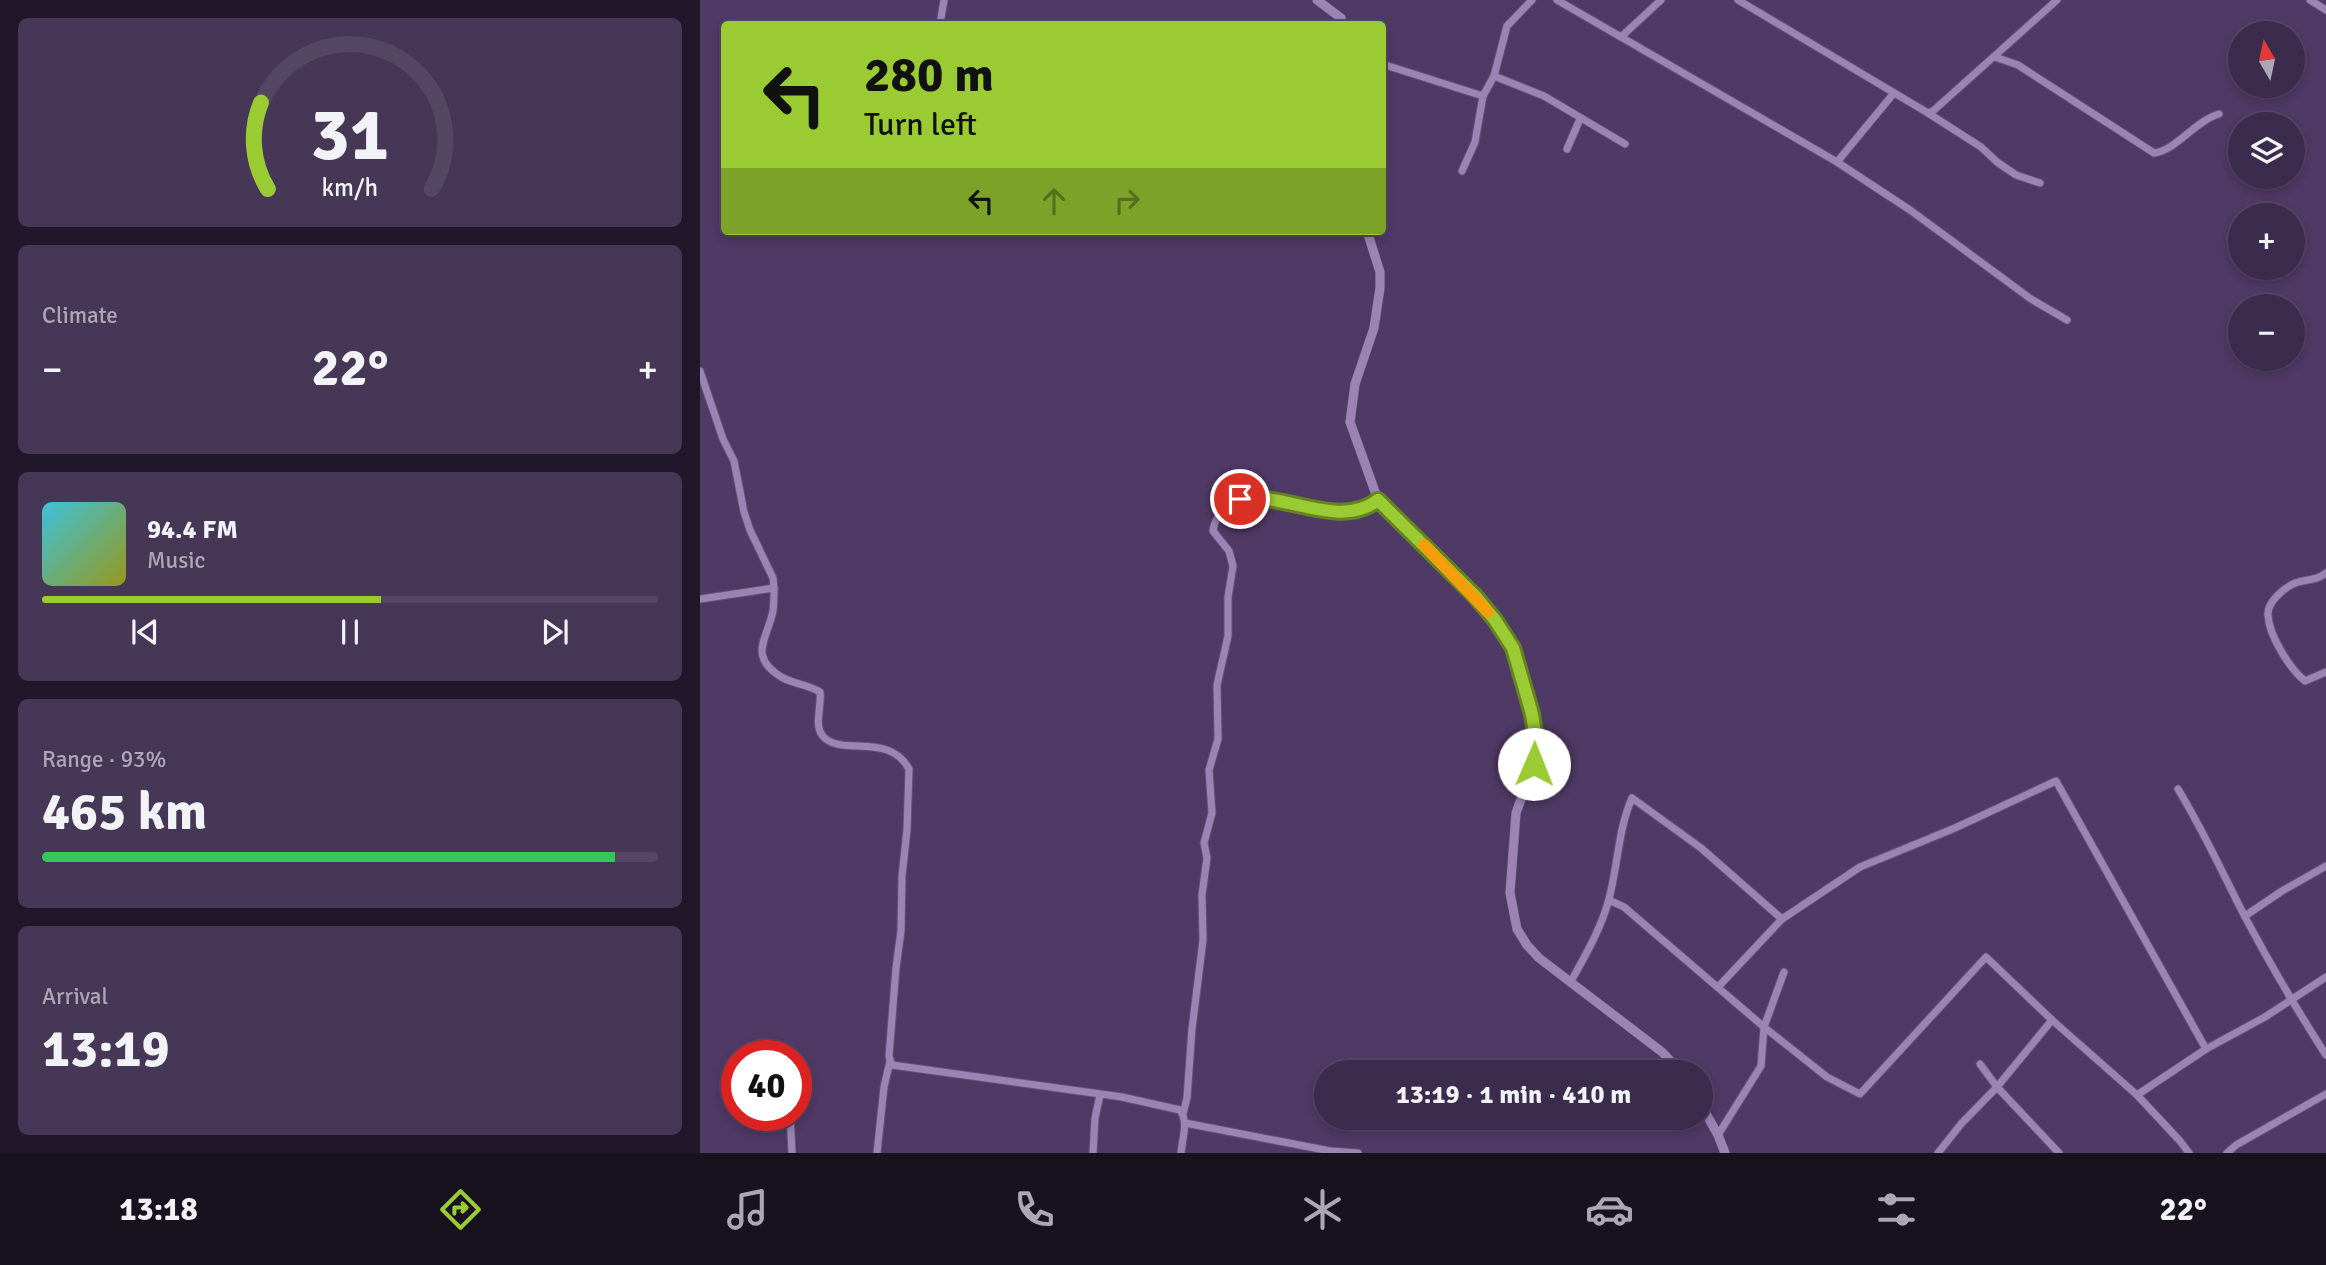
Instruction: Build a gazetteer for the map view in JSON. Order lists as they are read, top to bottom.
{
  "north": "top",
  "page": {
    "map_buttons": ["+", "−"],
    "turn": ["280 m", "Turn left"],
    "tile": [
      "Climate",
      ["Range · 93%", "465 km"],
      ["Arrival", "13:19"]
    ],
    "heat": ["−", "22°", "+"],
    "song": ["94.4 FM", "Music"],
    "limit": "40",
    "trip": "13:19 · 1 min · 410 m",
    "tabs": ["13:18", "22°"],
    "gauge": ["31", "km/h"]
  }
}
